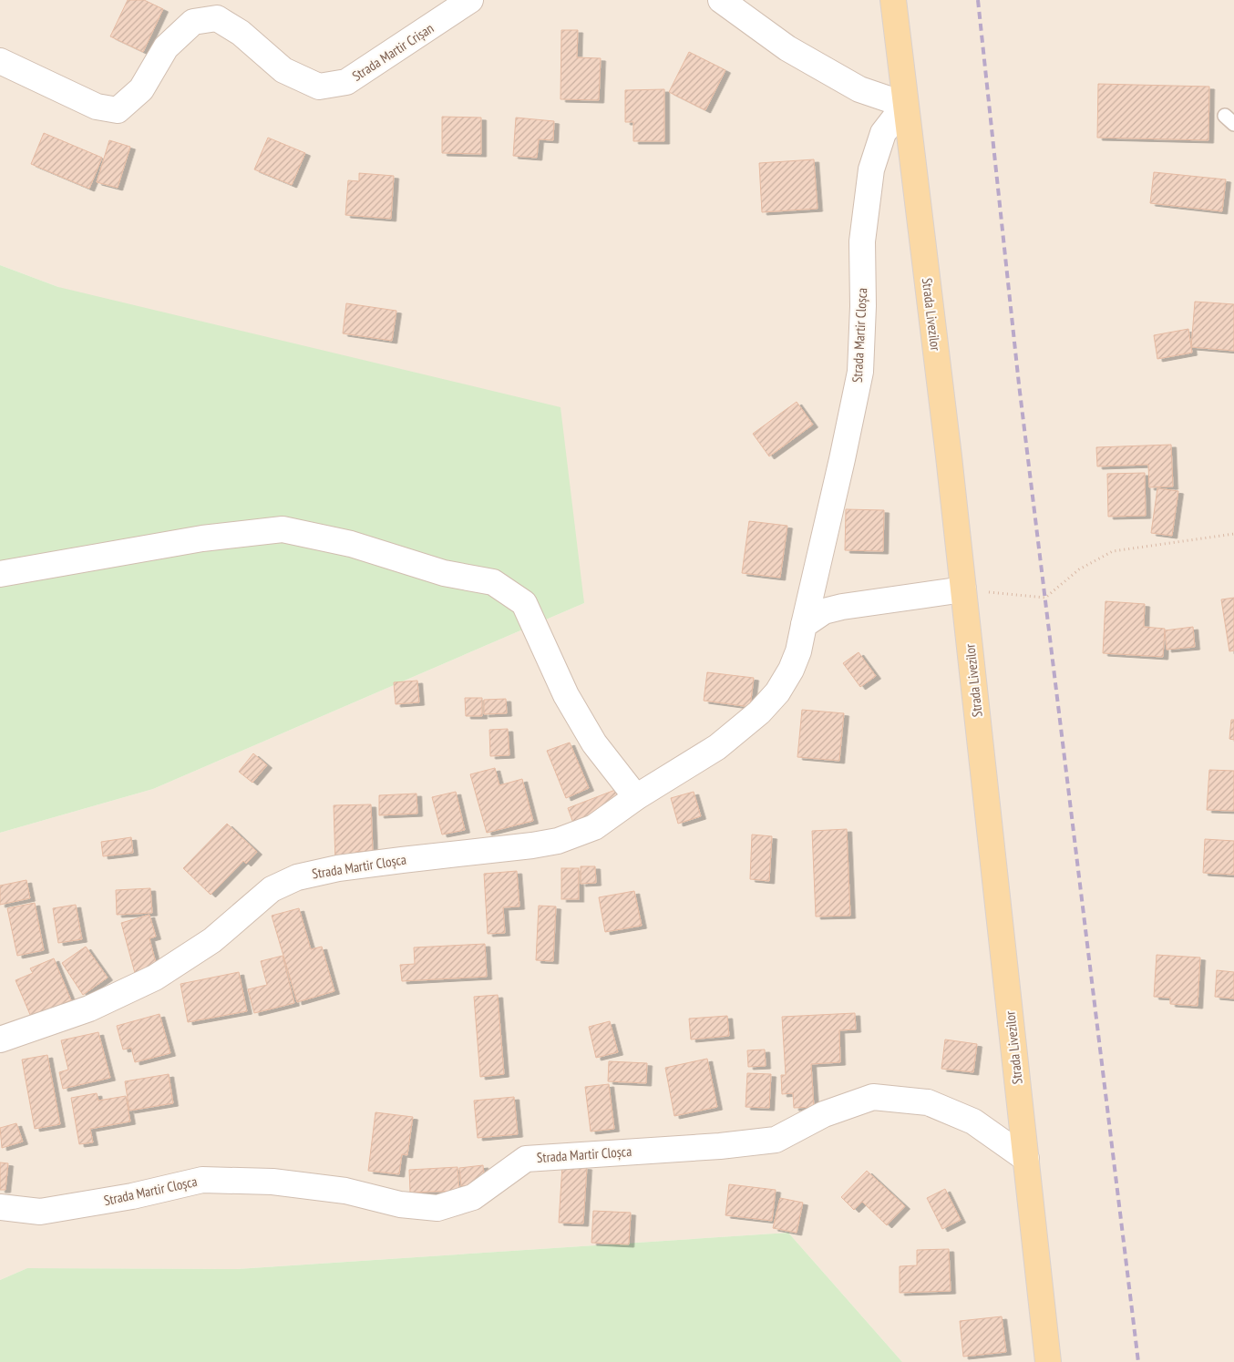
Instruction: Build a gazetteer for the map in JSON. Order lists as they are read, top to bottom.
{
  "streets": {
    "main road": ["Strada Livezilor"],
    "street": ["Strada Martir Crișan", "Strada Martir Cloșca"]
  },
  "crossings": [
    ["Strada Livezilor", "Strada Martir Cloșca"]
  ]
}
